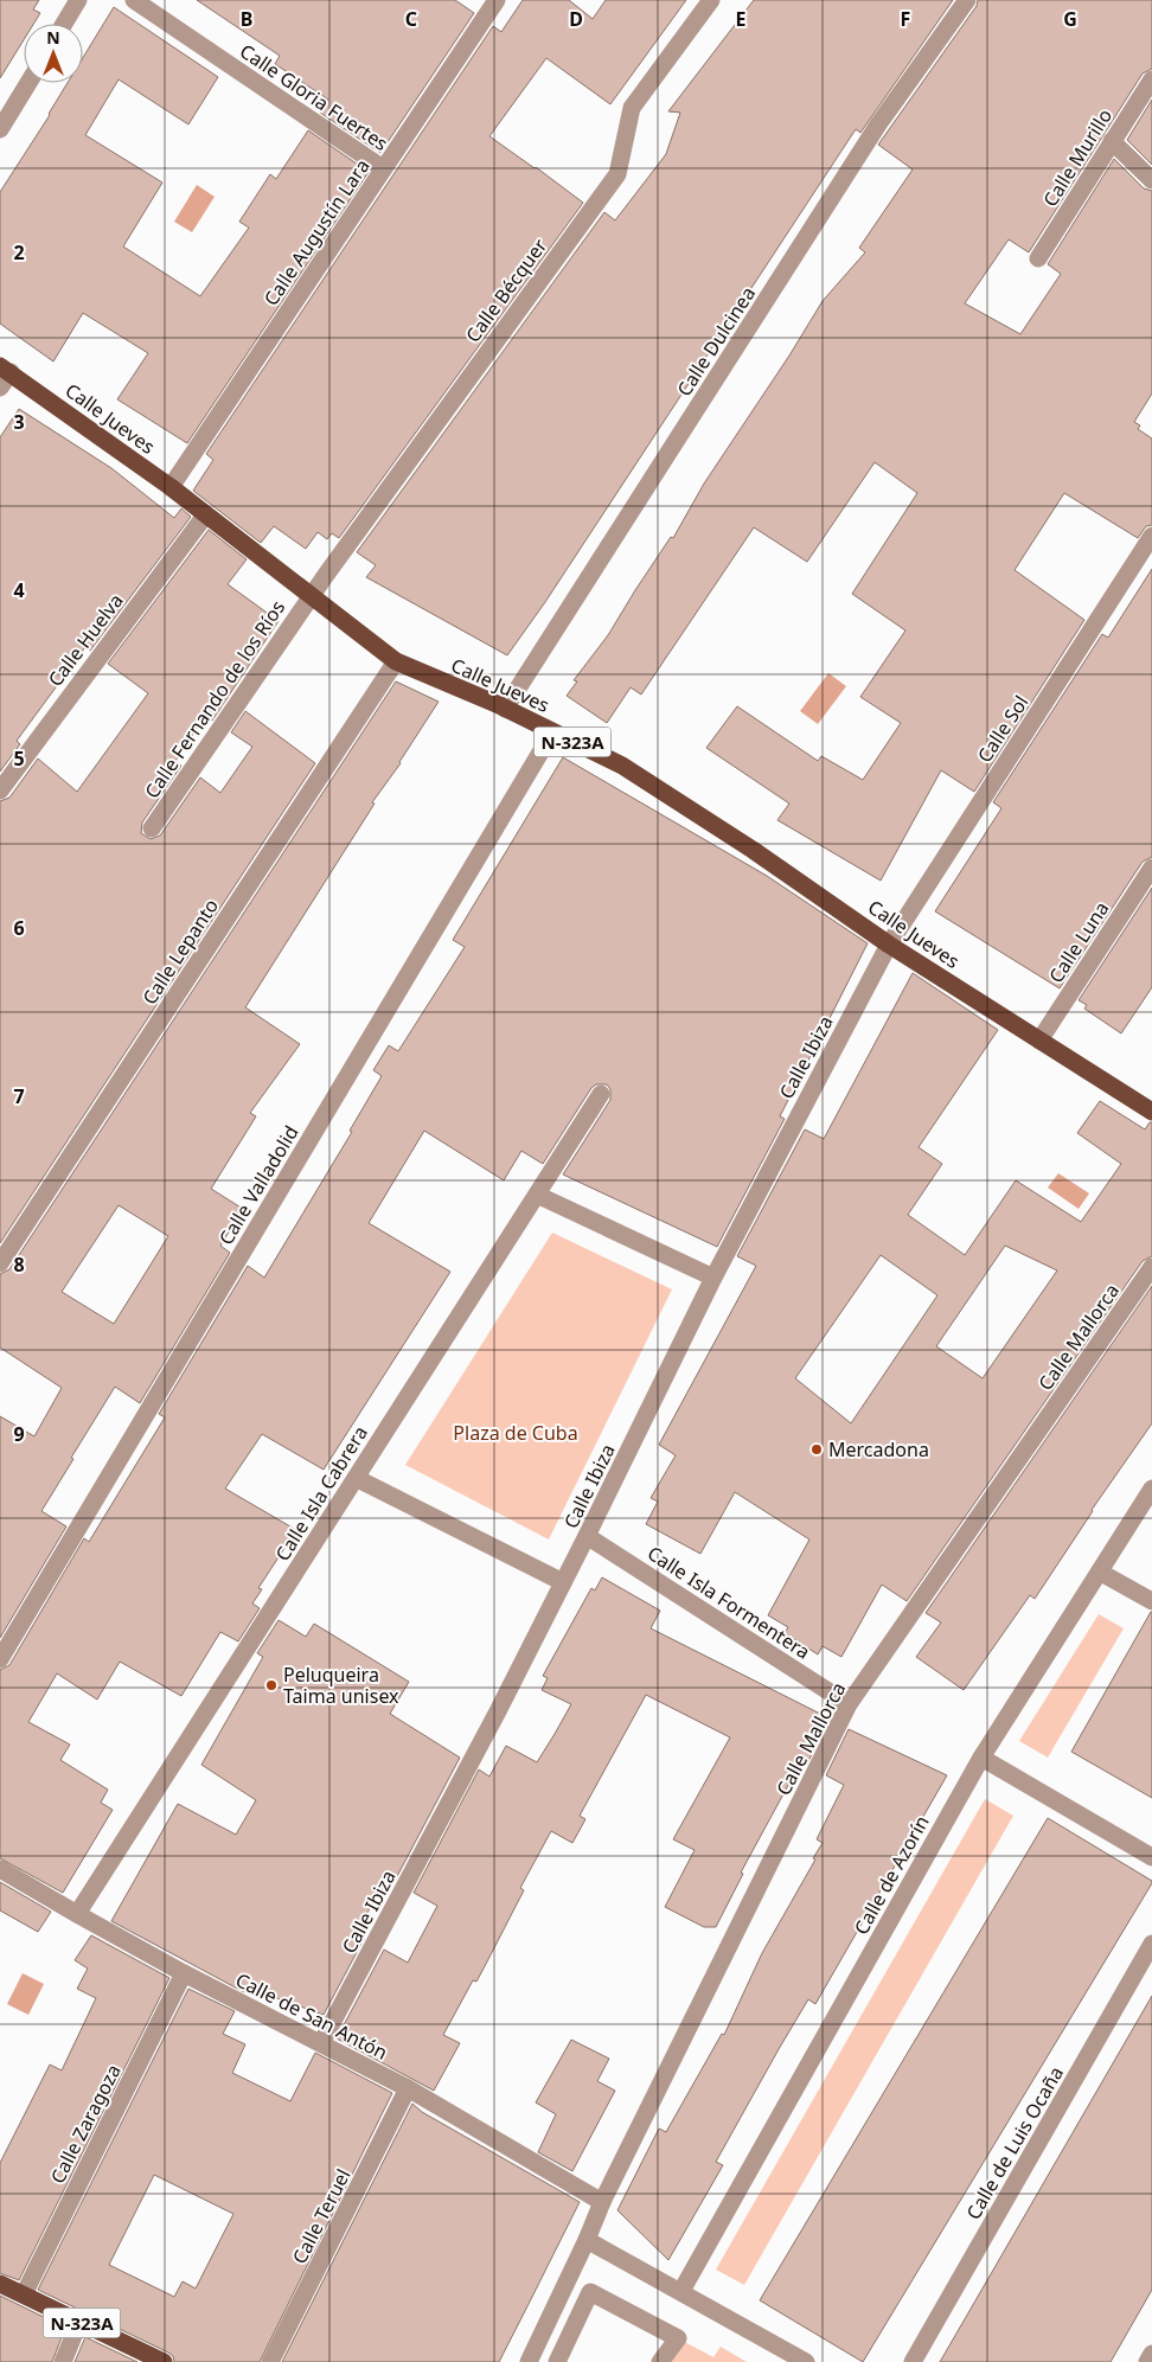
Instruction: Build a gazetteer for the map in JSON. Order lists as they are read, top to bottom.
{
  "streets": {
    "main road": ["Calle Jueves", "N-323A"],
    "street": [
      "Calle Gloria Fuertes",
      "Calle Murillo",
      "Calle Augustín Lara",
      "Calle Bécquer",
      "Calle Dulcinea",
      "Calle Huelva",
      "Calle Fernando de los Ríos",
      "Calle Sol",
      "Calle Luna",
      "Calle Lepanto",
      "Calle Ibiza",
      "Calle Valladolid",
      "Calle Mallorca",
      "Calle Isla Cabrera",
      "Calle Isla Formentera",
      "Calle de Azorín",
      "Calle de San Antón",
      "Calle Zaragoza",
      "Calle de Luis Ocaña",
      "Calle Teruel"
    ]
  },
  "crossings": [
    ["Calle Gloria Fuertes", "Calle Augustín Lara"],
    ["Calle Augustín Lara", "Calle Jueves"],
    ["Calle Bécquer", "Calle Jueves"],
    ["Calle Bécquer", "Calle Fernando de los Ríos"],
    ["Calle Dulcinea", "Calle Jueves"],
    ["Calle Jueves", "Calle Huelva"],
    ["Calle Jueves", "Calle Fernando de los Ríos"],
    ["Calle Jueves", "Calle Sol"],
    ["Calle Jueves", "Calle Luna"],
    ["Calle Jueves", "Calle Lepanto"],
    ["Calle Jueves", "Calle Ibiza"],
    ["Calle Jueves", "Calle Valladolid"],
    ["Calle Sol", "Calle Ibiza"],
    ["N-323A", "Calle Zaragoza"],
    ["Calle Ibiza", "Calle Isla Formentera"],
    ["Calle Ibiza", "Calle de San Antón"],
    ["Calle Mallorca", "Calle Isla Formentera"],
    ["Calle Mallorca", "Calle de San Antón"],
    ["Calle Isla Cabrera", "Calle de San Antón"],
    ["Calle de San Antón", "Calle Zaragoza"],
    ["Calle de San Antón", "Calle Teruel"]
  ],
  "parks": ["Plaza de Cuba"],
  "places": ["Mercadona", "Peluqueira Taima unisex"],
  "north": "top",
  "grid": {
    "columns": [
      "B",
      "C",
      "D",
      "E",
      "F",
      "G"
    ],
    "rows": [
      "2",
      "3",
      "4",
      "5",
      "6",
      "7",
      "8",
      "9"
    ]
  }
}
